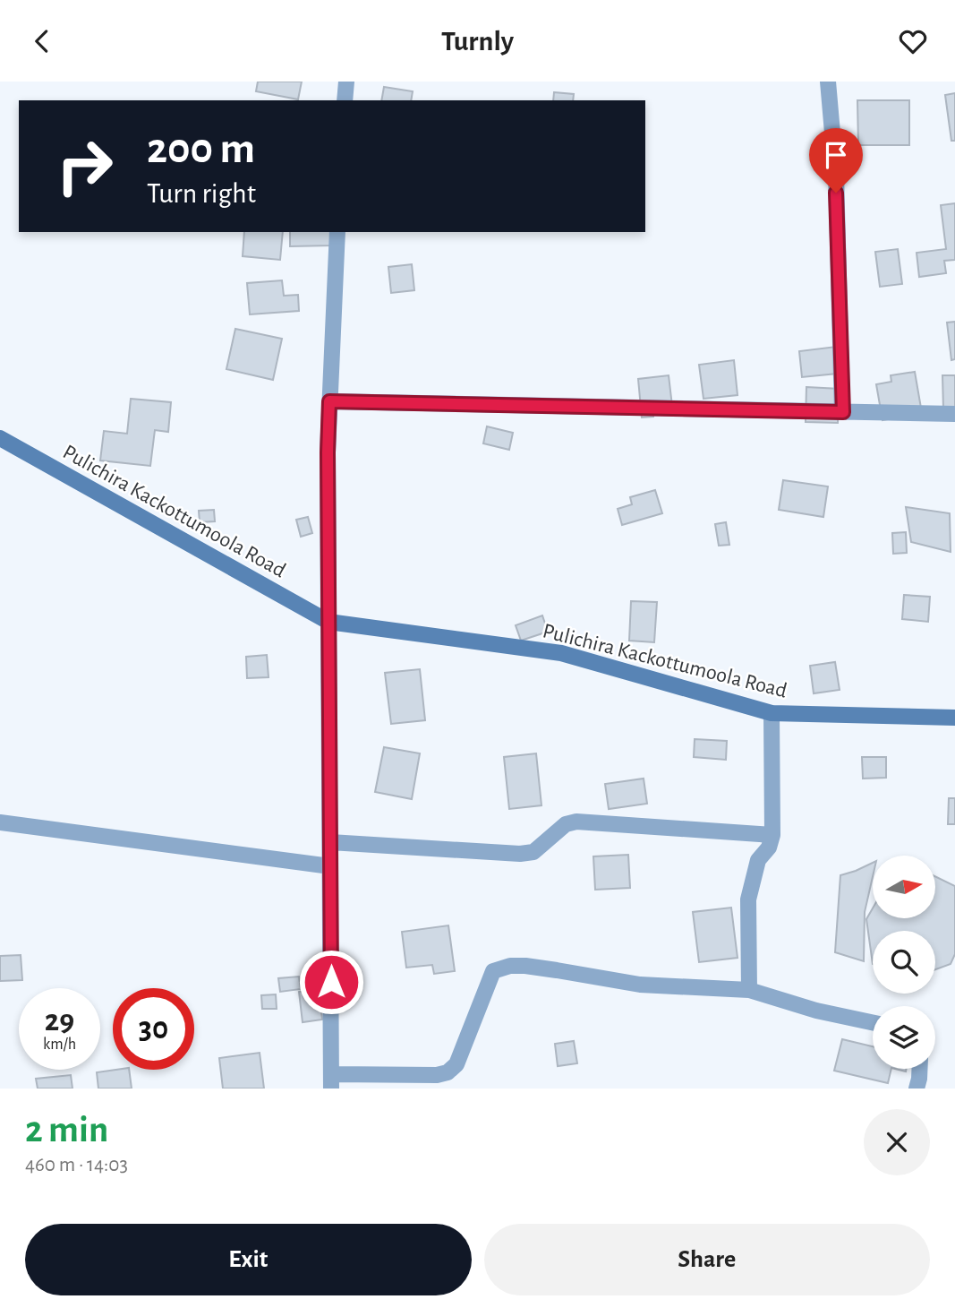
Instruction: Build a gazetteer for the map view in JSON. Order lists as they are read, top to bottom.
{
  "streets": {
    "main road": ["Pulichira Kackottumoola Road"]
  },
  "north": "right",
  "page": {
    "header": "Turnly",
    "turn": ["200 m", "Turn right"],
    "speed": "29 km/h",
    "limit": "30",
    "heading": ["2 min", "460 m · 14:03"],
    "buttons": ["Exit", "Share"]
  }
}
